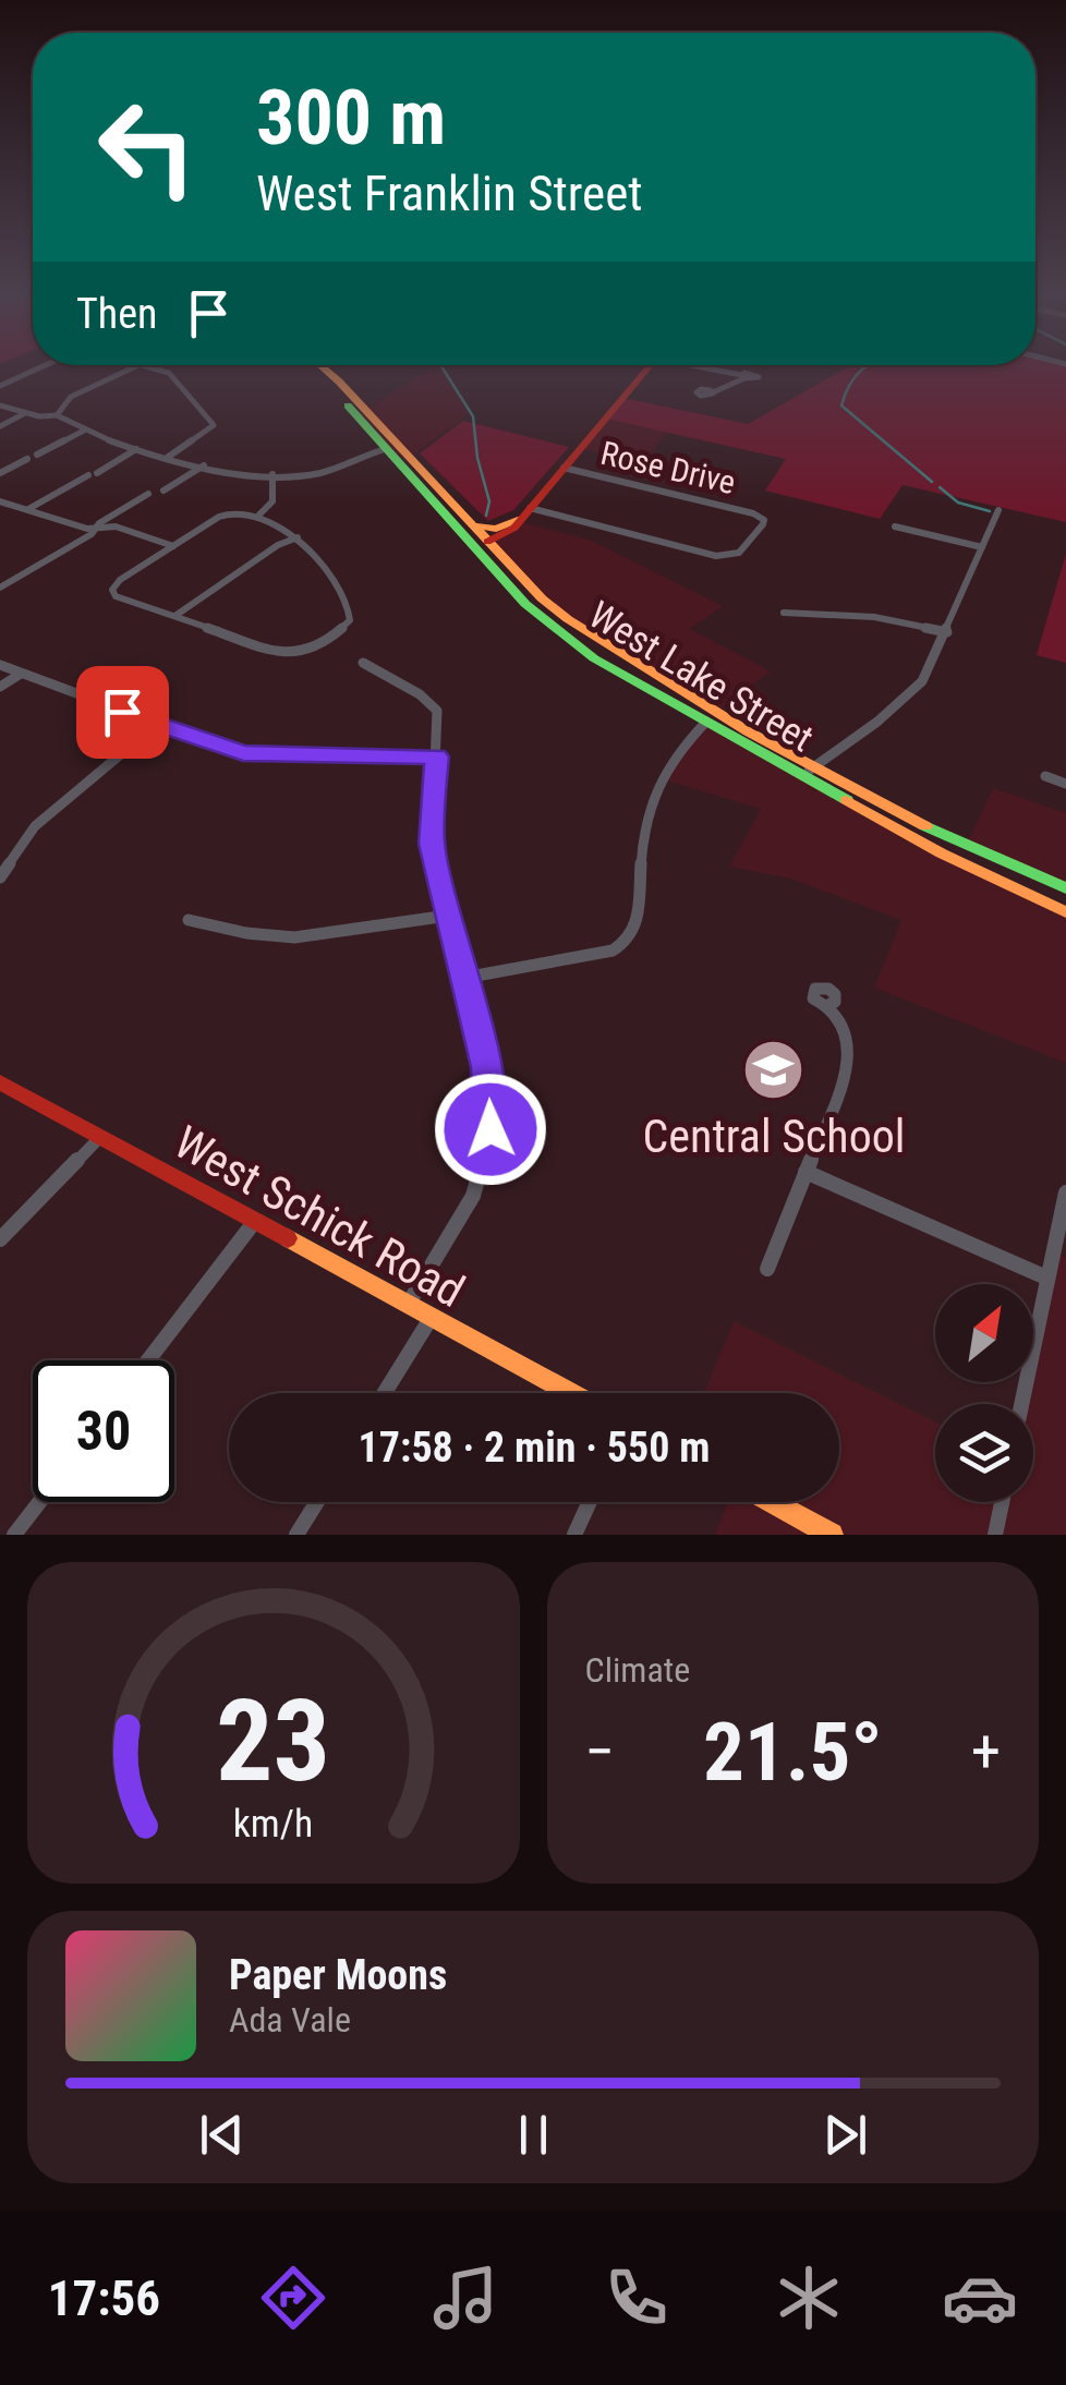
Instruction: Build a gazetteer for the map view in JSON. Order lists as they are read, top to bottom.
{
  "streets": {
    "main road": ["West Lake Street", "West Schick Road"],
    "street": ["Rose Drive"]
  },
  "places": {
    "school or university": ["Central School"]
  },
  "north": "top right",
  "page": {
    "turn": ["300 m", "West Franklin Street"],
    "then": "Then",
    "limit": "30",
    "trip": "17:58 · 2 min · 550 m",
    "tile": "Climate",
    "heat": ["−", "21.5°", "+"],
    "song": ["Paper Moons", "Ada Vale"],
    "tabs": "17:56",
    "gauge": ["23", "km/h"]
  }
}
